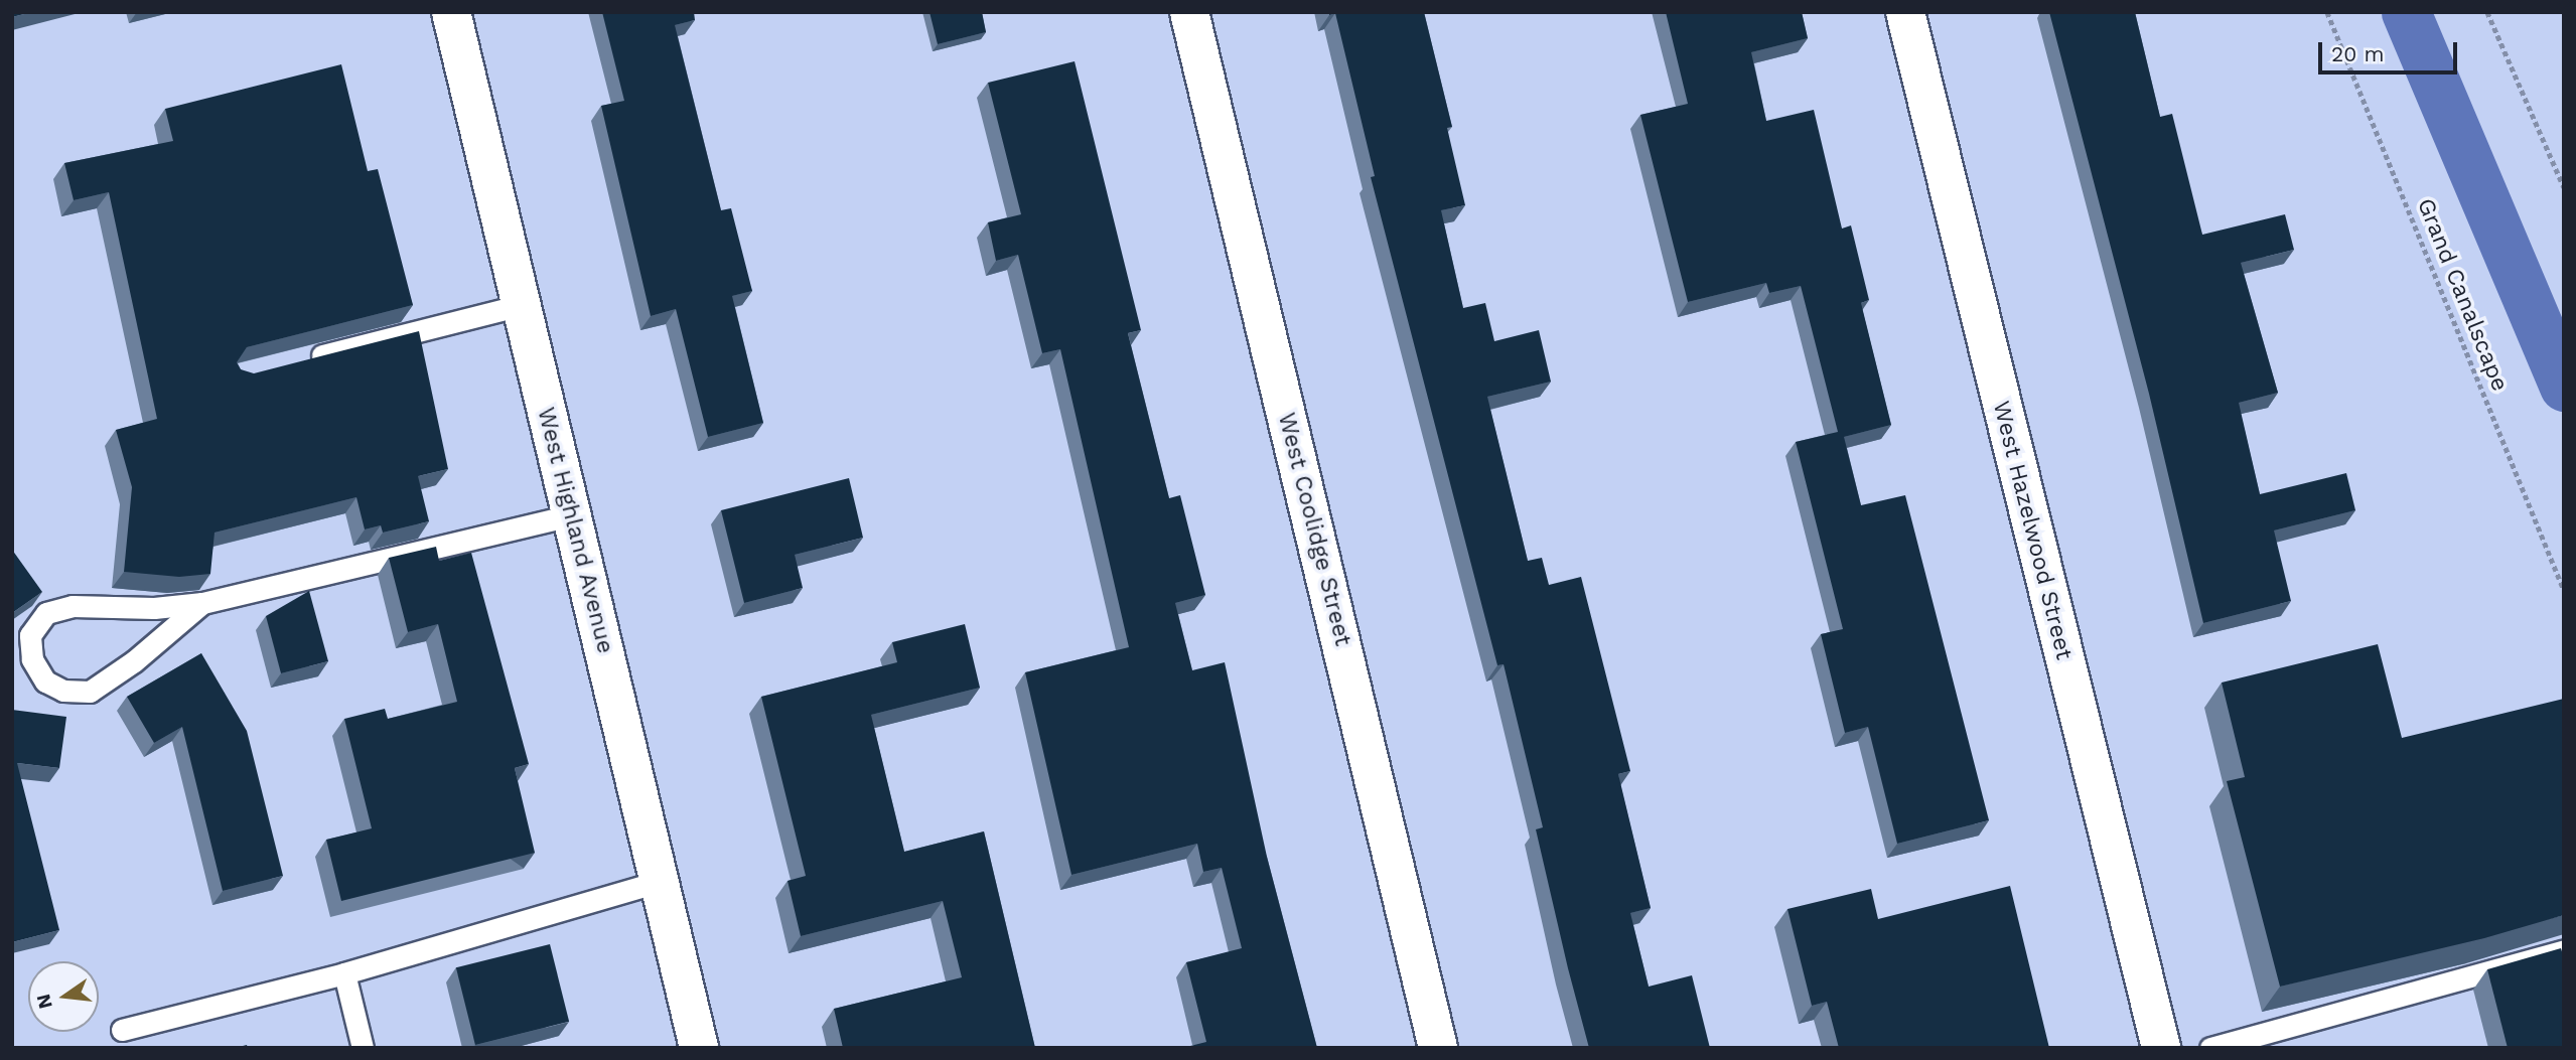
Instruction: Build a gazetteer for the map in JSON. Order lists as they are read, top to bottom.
{
  "streets": {
    "street": ["West Coolidge Street", "West Highland Avenue", "West Hazelwood Street"],
    "path": ["Grand Canalscape"]
  },
  "scale_bar": "20 m",
  "north": "left"
}
